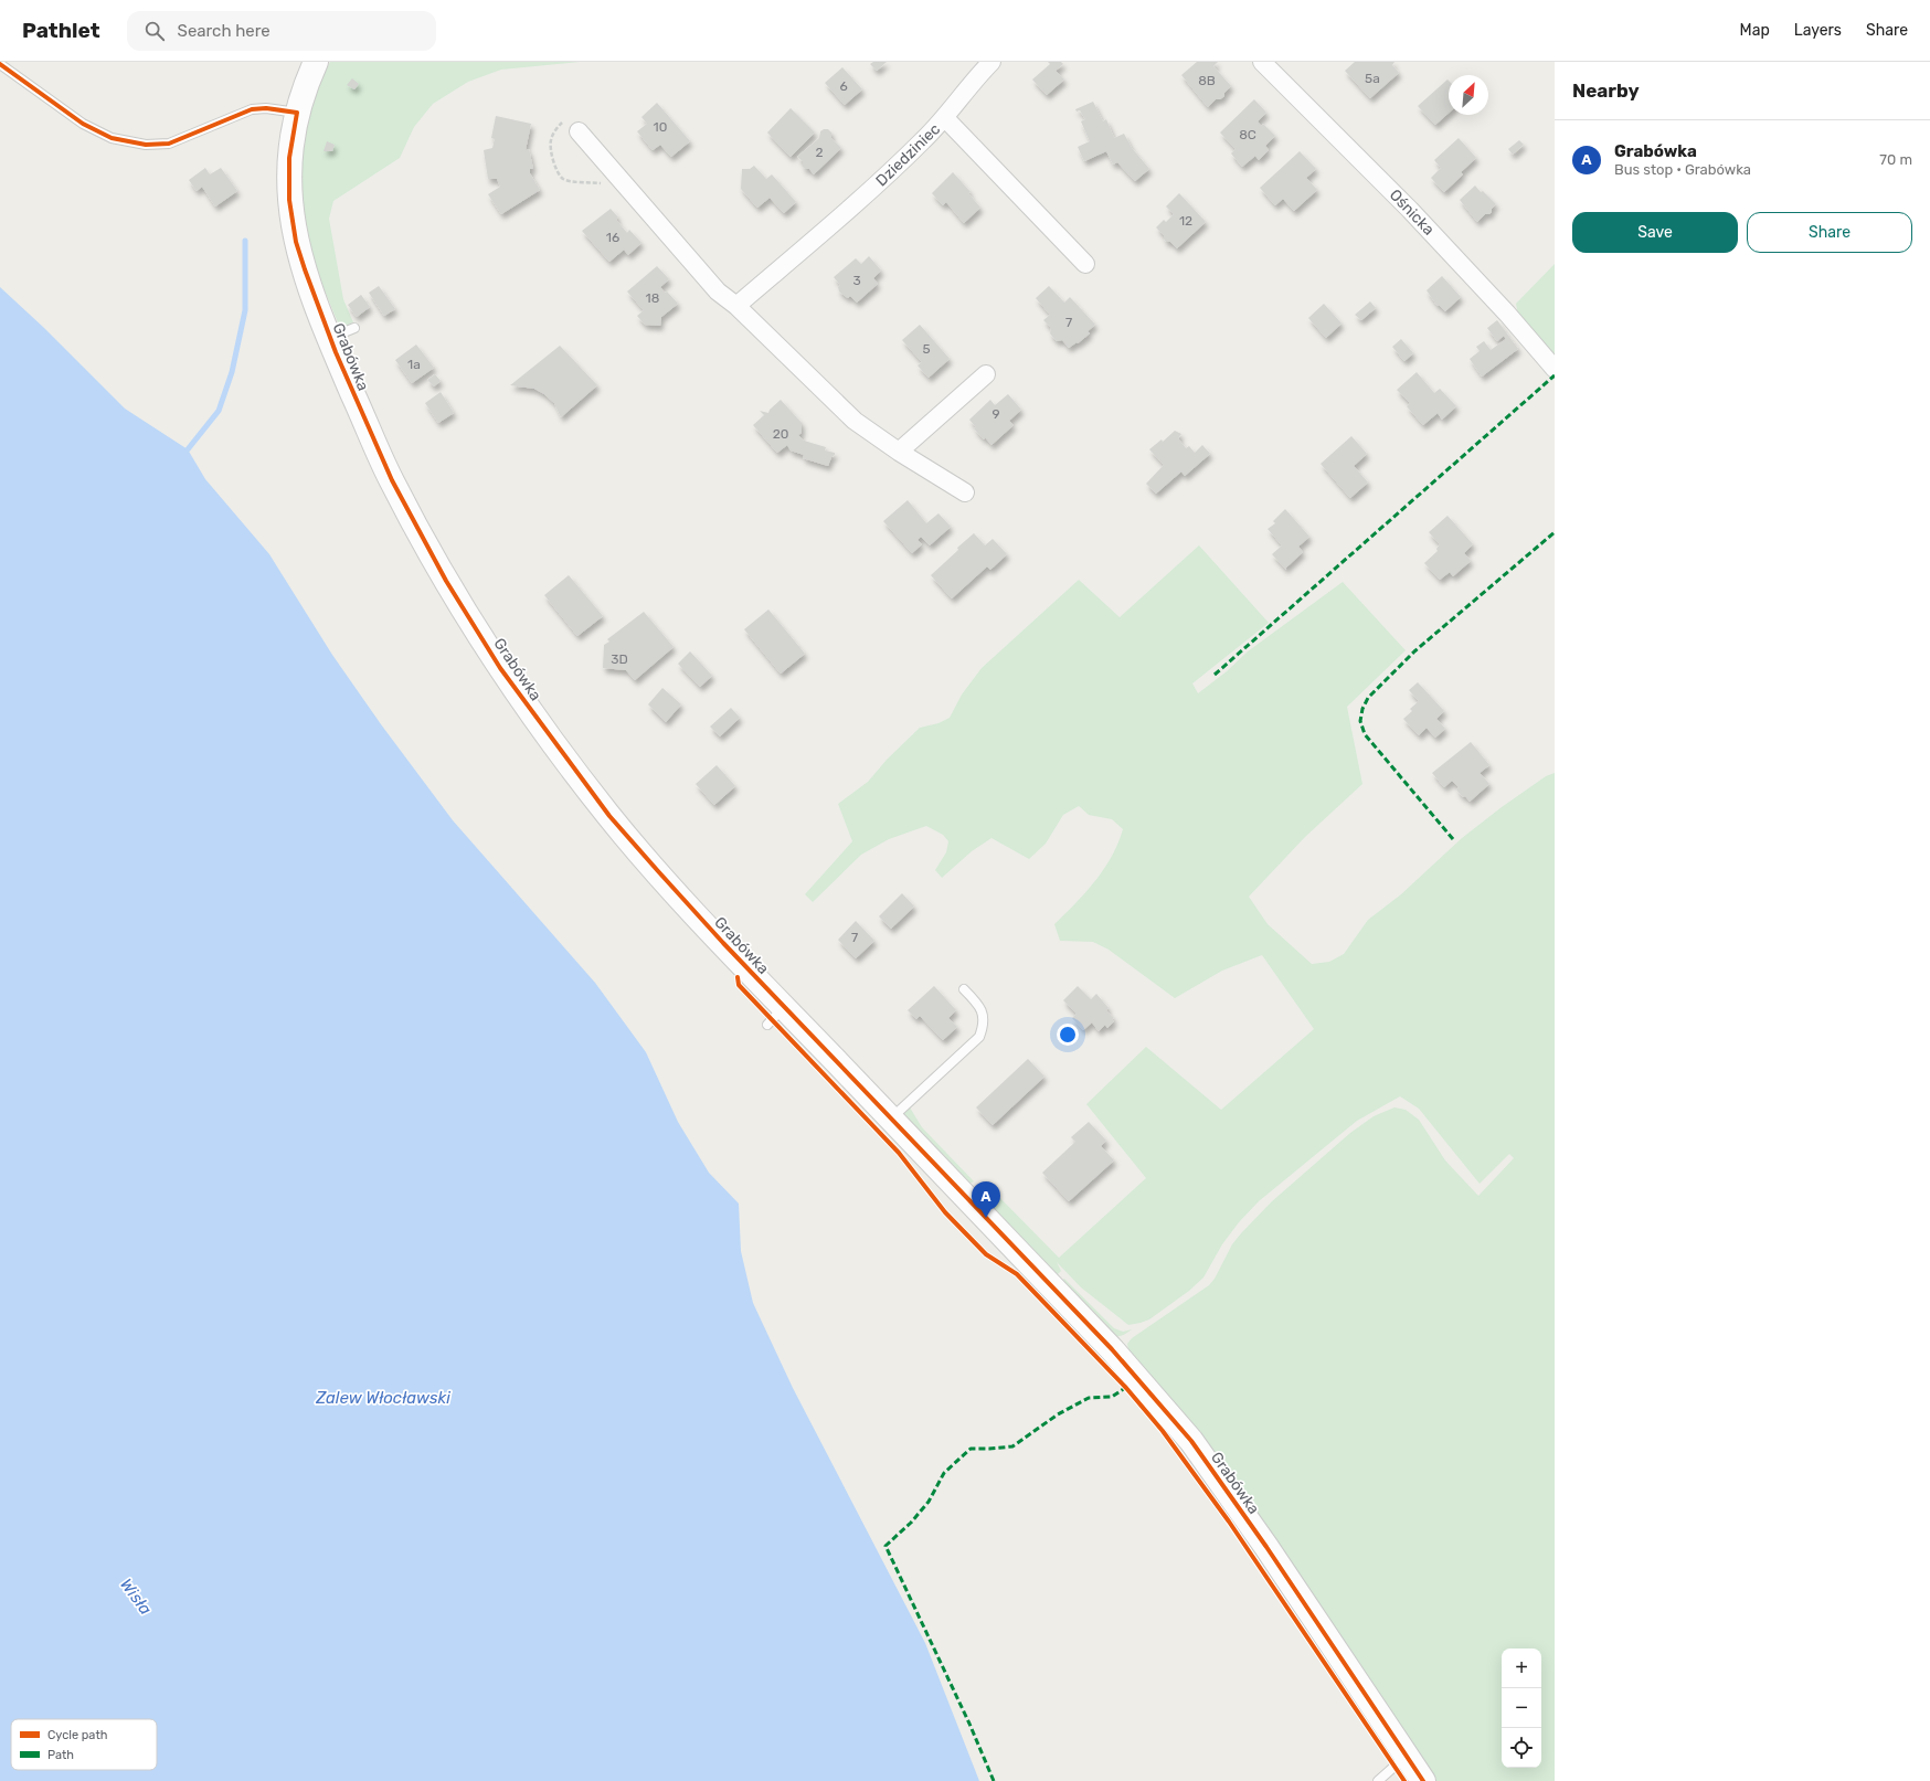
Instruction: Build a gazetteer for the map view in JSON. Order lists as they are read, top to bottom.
{
  "streets": {
    "street": ["Dziedziniec", "Ośnicka", "Grabówka"]
  },
  "water": ["Zalew Włocławski", "Wisła"],
  "house_numbers": [
    "5a",
    "8B",
    "6",
    "10",
    "8C",
    "2",
    "12",
    "16",
    "3",
    "18",
    "7",
    "5",
    "1a",
    "9",
    "20",
    "3D",
    "7"
  ],
  "legend": ["Cycle path", "Path"],
  "north": "top right",
  "page": {
    "header": "Pathlet",
    "search": "Search here",
    "nav": ["Map", "Layers", "Share"],
    "heading": "Nearby",
    "list": [
      {
        "mark": "A",
        "name": "Grabówka",
        "note": "Bus stop · Grabówka",
        "value": "70 m"
      }
    ],
    "buttons": ["Save", "Share"],
    "pins": "A",
    "map_buttons": ["+", "−"]
  }
}
